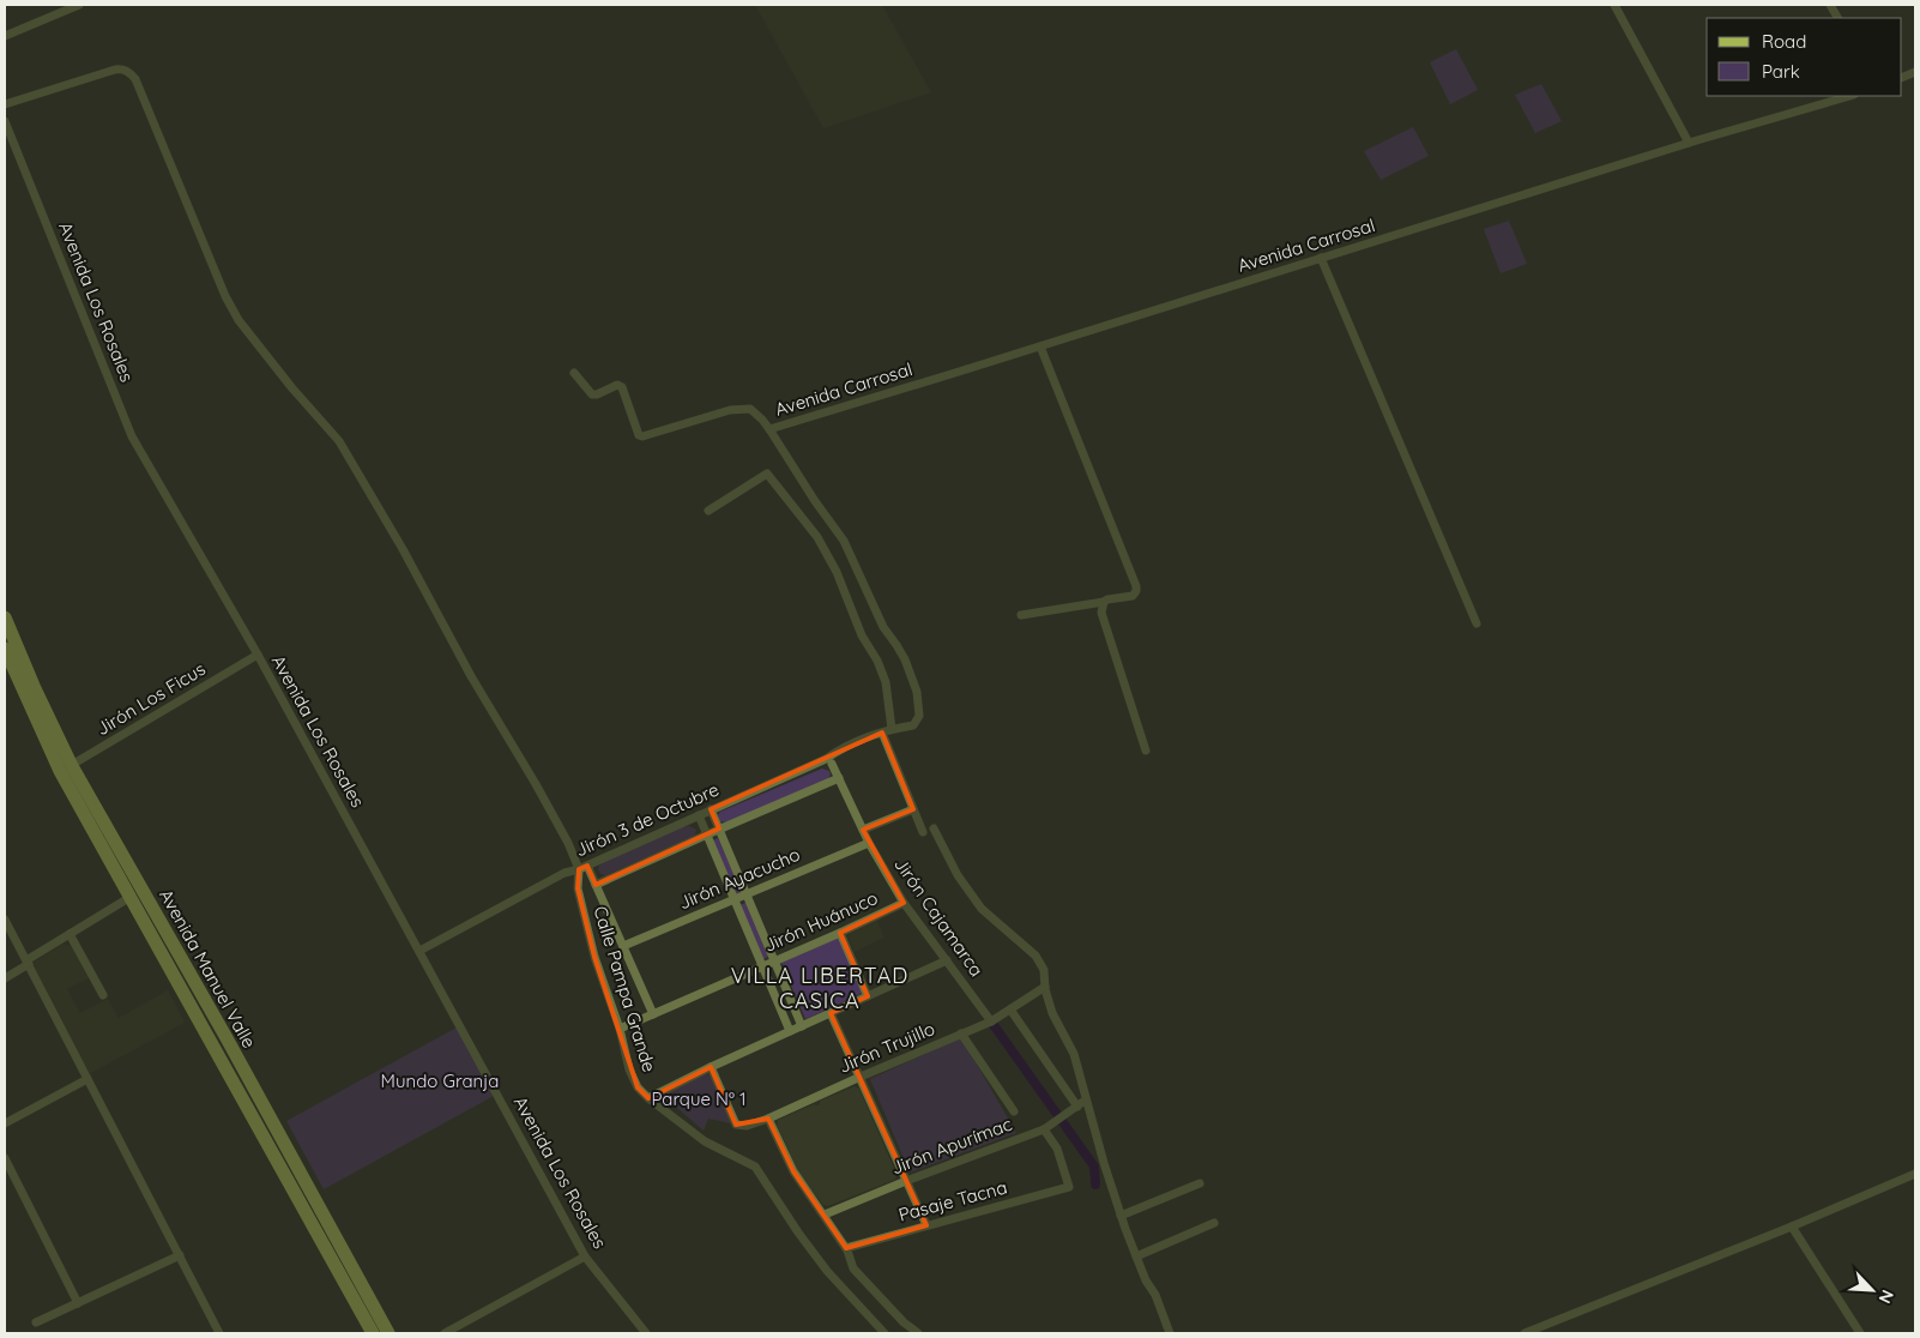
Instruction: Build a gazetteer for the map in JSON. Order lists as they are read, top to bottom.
{
  "streets": {
    "main road": ["Avenida Manuel Valle"],
    "street": [
      "Avenida Carrosal",
      "Avenida Los Rosales",
      "Jirón Los Ficus",
      "Jirón 3 de Octubre",
      "Jirón Ayacucho",
      "Jirón Cajamarca",
      "Jirón Huánuco",
      "Calle Pampa Grande",
      "Jirón Trujillo",
      "Jirón Apurímac",
      "Pasaje Tacna"
    ]
  },
  "crossings": [
    ["Avenida Carrosal", "Jirón 3 de Octubre"],
    ["Avenida Los Rosales", "Jirón Los Ficus"],
    ["Avenida Los Rosales", "Jirón 3 de Octubre"],
    ["Jirón Los Ficus", "Avenida Manuel Valle"],
    ["Jirón 3 de Octubre", "Jirón Cajamarca"],
    ["Jirón 3 de Octubre", "Calle Pampa Grande"],
    ["Jirón Ayacucho", "Jirón Cajamarca"],
    ["Jirón Cajamarca", "Jirón Huánuco"],
    ["Jirón Cajamarca", "Jirón Trujillo"],
    ["Jirón Huánuco", "Calle Pampa Grande"],
    ["Jirón Apurímac", "Pasaje Tacna"]
  ],
  "districts": ["VILLA LIBERTAD CASICA"],
  "parks": ["Mundo Granja", "Parque N° 1"],
  "legend": ["Road", "Park"],
  "north": "bottom right"
}
